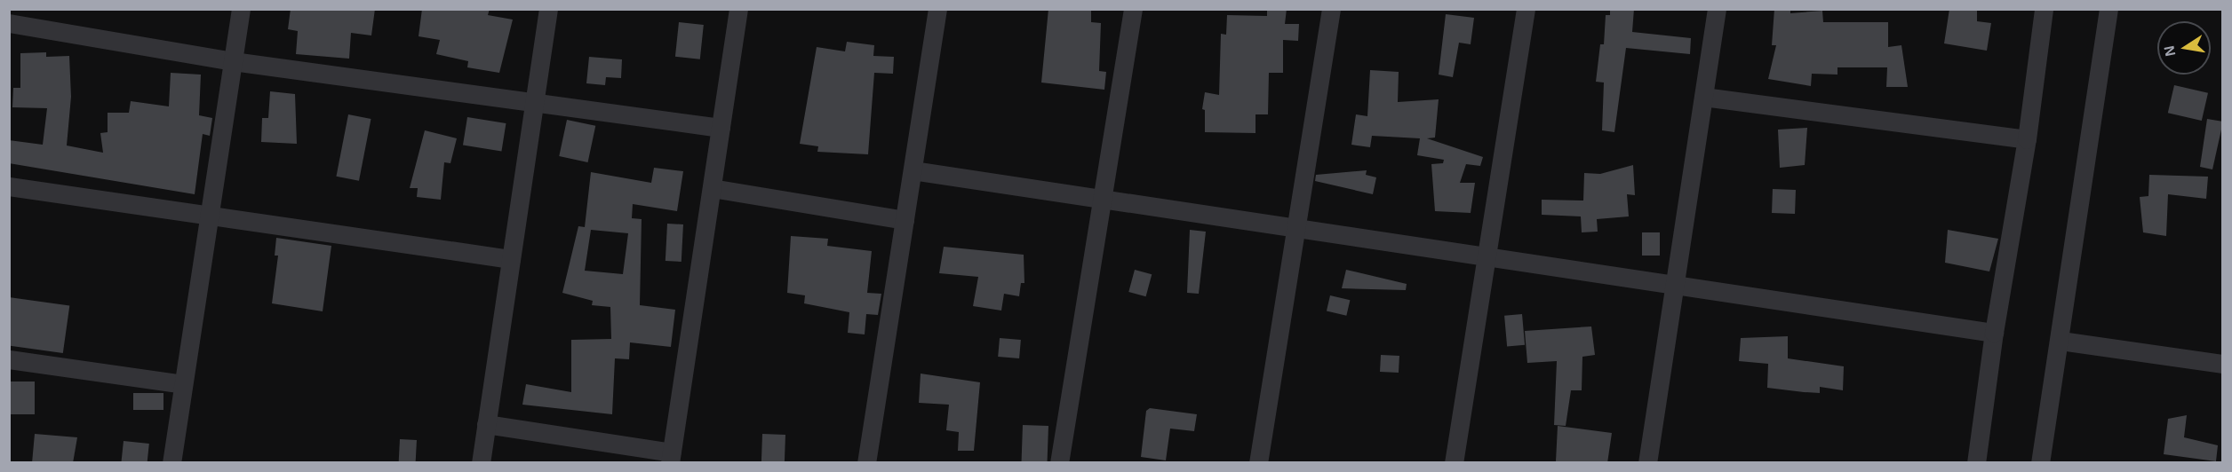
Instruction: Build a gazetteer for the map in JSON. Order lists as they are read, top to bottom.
{
  "north": "left"
}
